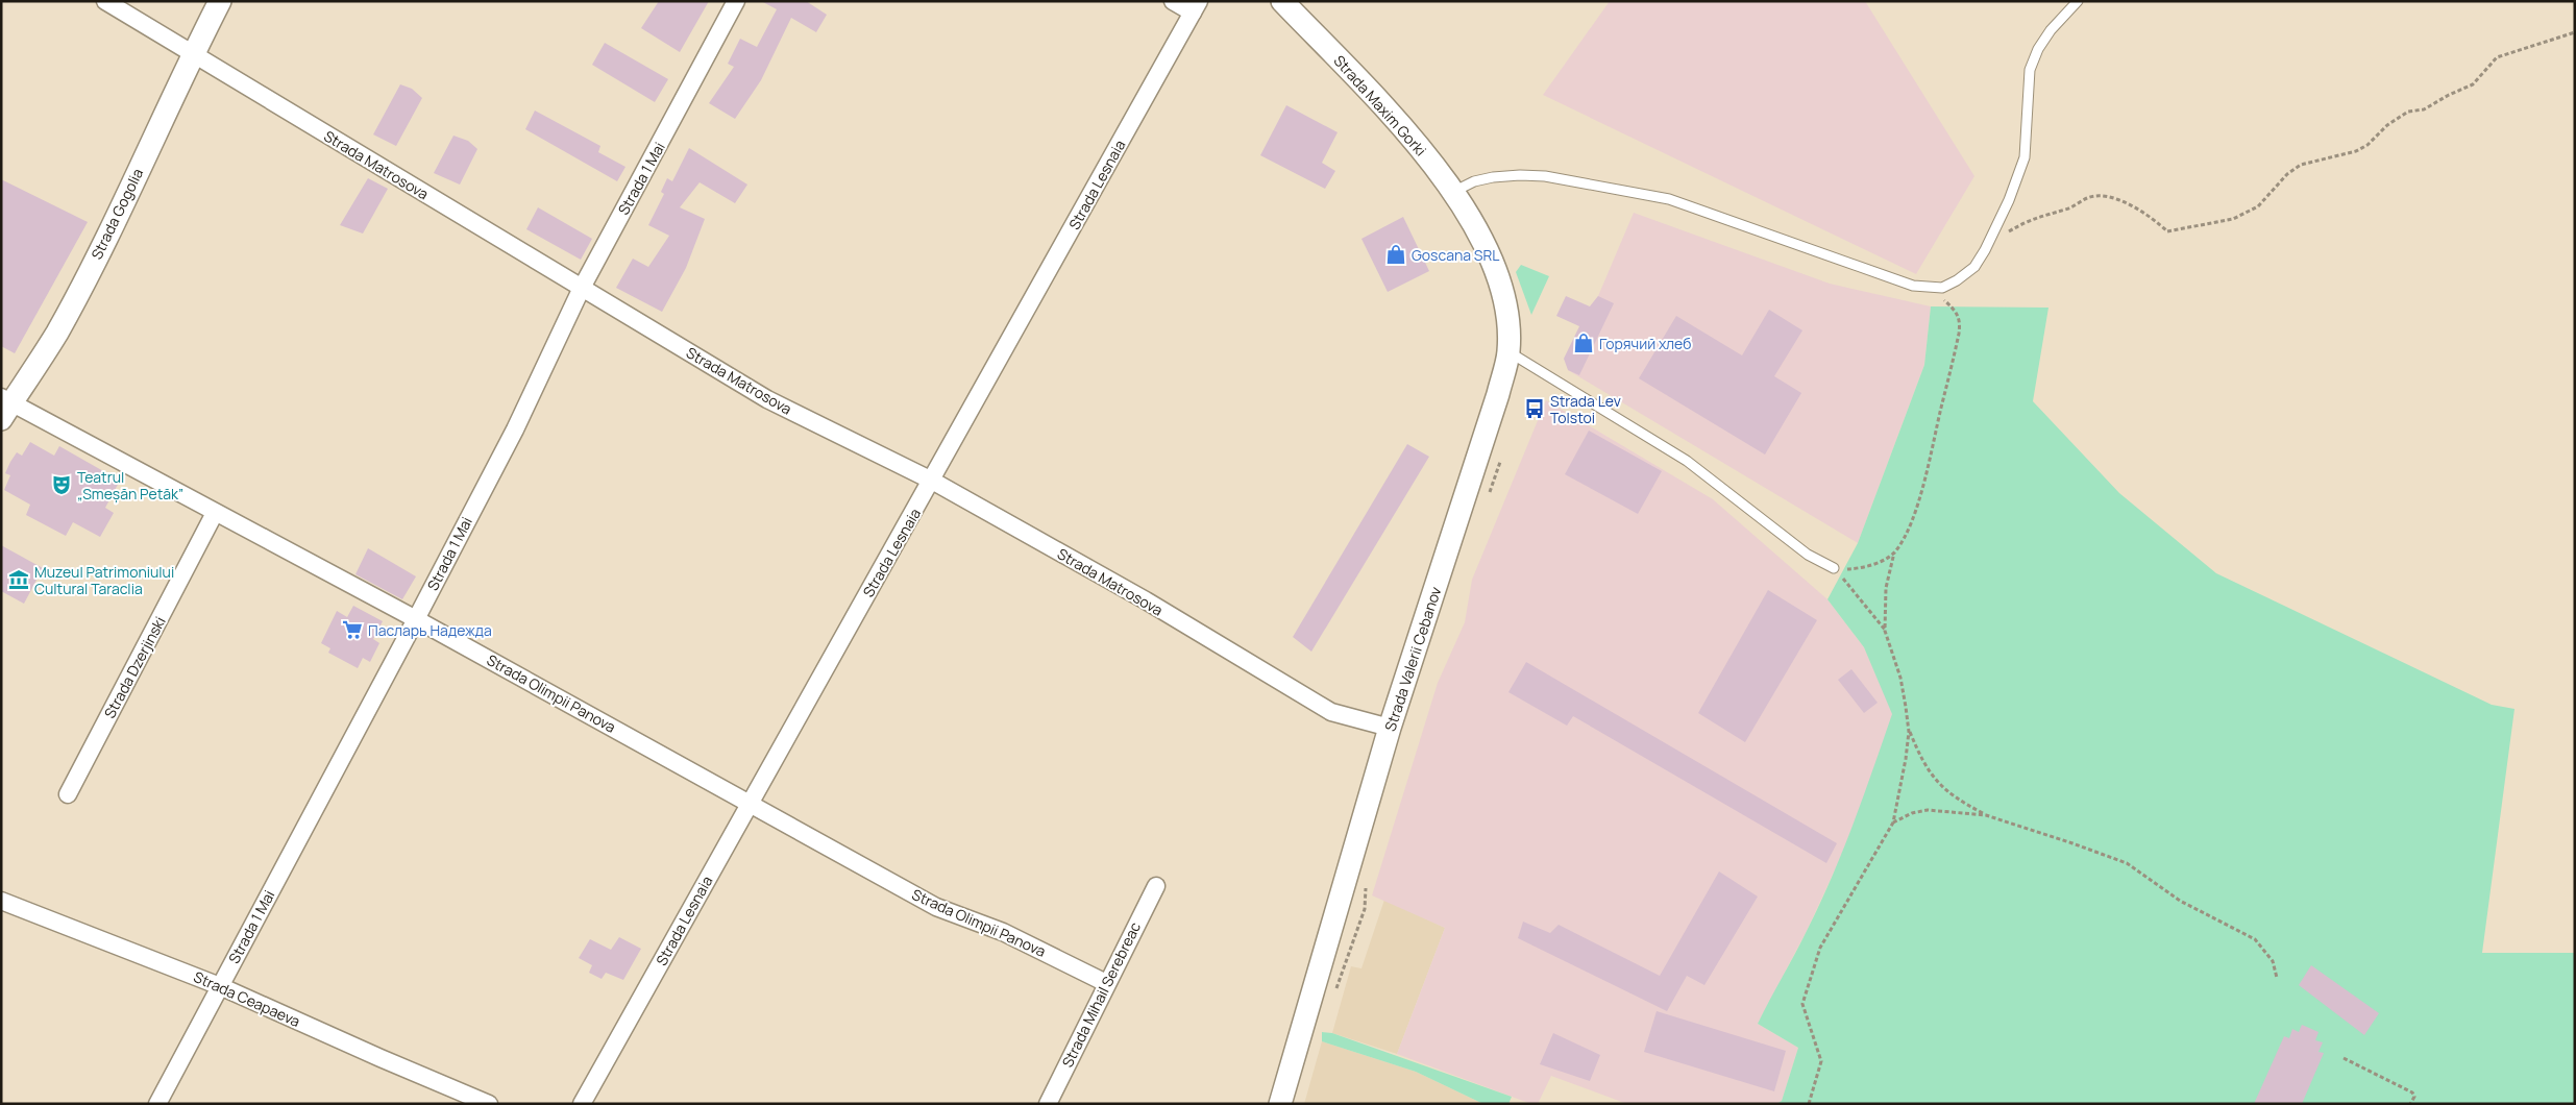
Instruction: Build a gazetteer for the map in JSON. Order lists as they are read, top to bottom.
{
  "streets": {
    "street": [
      "Strada Maxim Gorki",
      "Strada Matrosova",
      "Strada 1 Mai",
      "Strada Lesnaia",
      "Strada Gogolia",
      "Strada Valerii Cebanov",
      "Strada Dzerjinski",
      "Strada Olimpii Panova",
      "Strada Mihail Serebreac",
      "Strada Ceapaeva"
    ]
  },
  "crossings": [
    ["Strada Maxim Gorki", "Strada Valerii Cebanov"],
    ["Strada Matrosova", "Strada 1 Mai"],
    ["Strada Matrosova", "Strada Lesnaia"],
    ["Strada Matrosova", "Strada Gogolia"],
    ["Strada Matrosova", "Strada Valerii Cebanov"],
    ["Strada 1 Mai", "Strada Olimpii Panova"],
    ["Strada 1 Mai", "Strada Ceapaeva"],
    ["Strada Lesnaia", "Strada Olimpii Panova"],
    ["Strada Gogolia", "Strada Olimpii Panova"],
    ["Strada Dzerjinski", "Strada Olimpii Panova"],
    ["Strada Olimpii Panova", "Strada Mihail Serebreac"]
  ],
  "places": {
    "shop": ["Goscana SRL", "Горячий хлеб"],
    "bus stop": ["Strada Lev Tolstoi"],
    "theatre": ["Teatrul „Smeșăn Petăk”"],
    "museum": ["Muzeul Patrimoniului Cultural Taraclia"],
    "supermarket": ["Пасларь Надежда"]
  }
}
